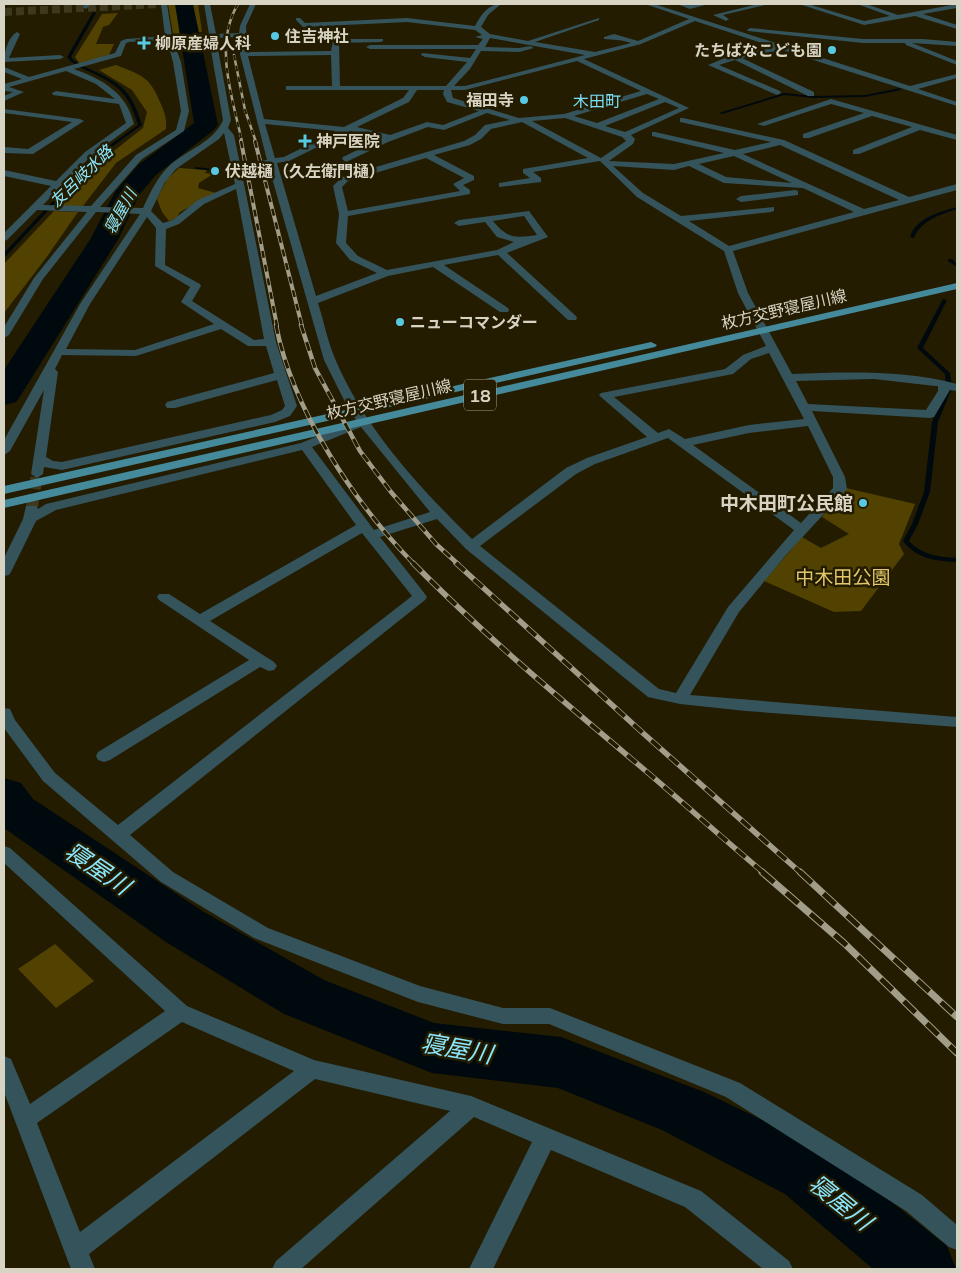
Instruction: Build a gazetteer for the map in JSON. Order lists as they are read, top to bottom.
{
  "streets": {
    "main road": ["枚方交野寝屋川線", "18"]
  },
  "districts": ["木田町"],
  "water": ["友呂岐水路", "寝屋川"],
  "parks": ["中木田公園"],
  "places": {
    "other": [
      "住吉神社",
      "たちばなこども園",
      "福田寺",
      "伏越樋（久左衛門樋）",
      "ニューコマンダー",
      "中木田町公民館"
    ],
    "health": ["柳原産婦人科", "神戸医院"]
  }
}
